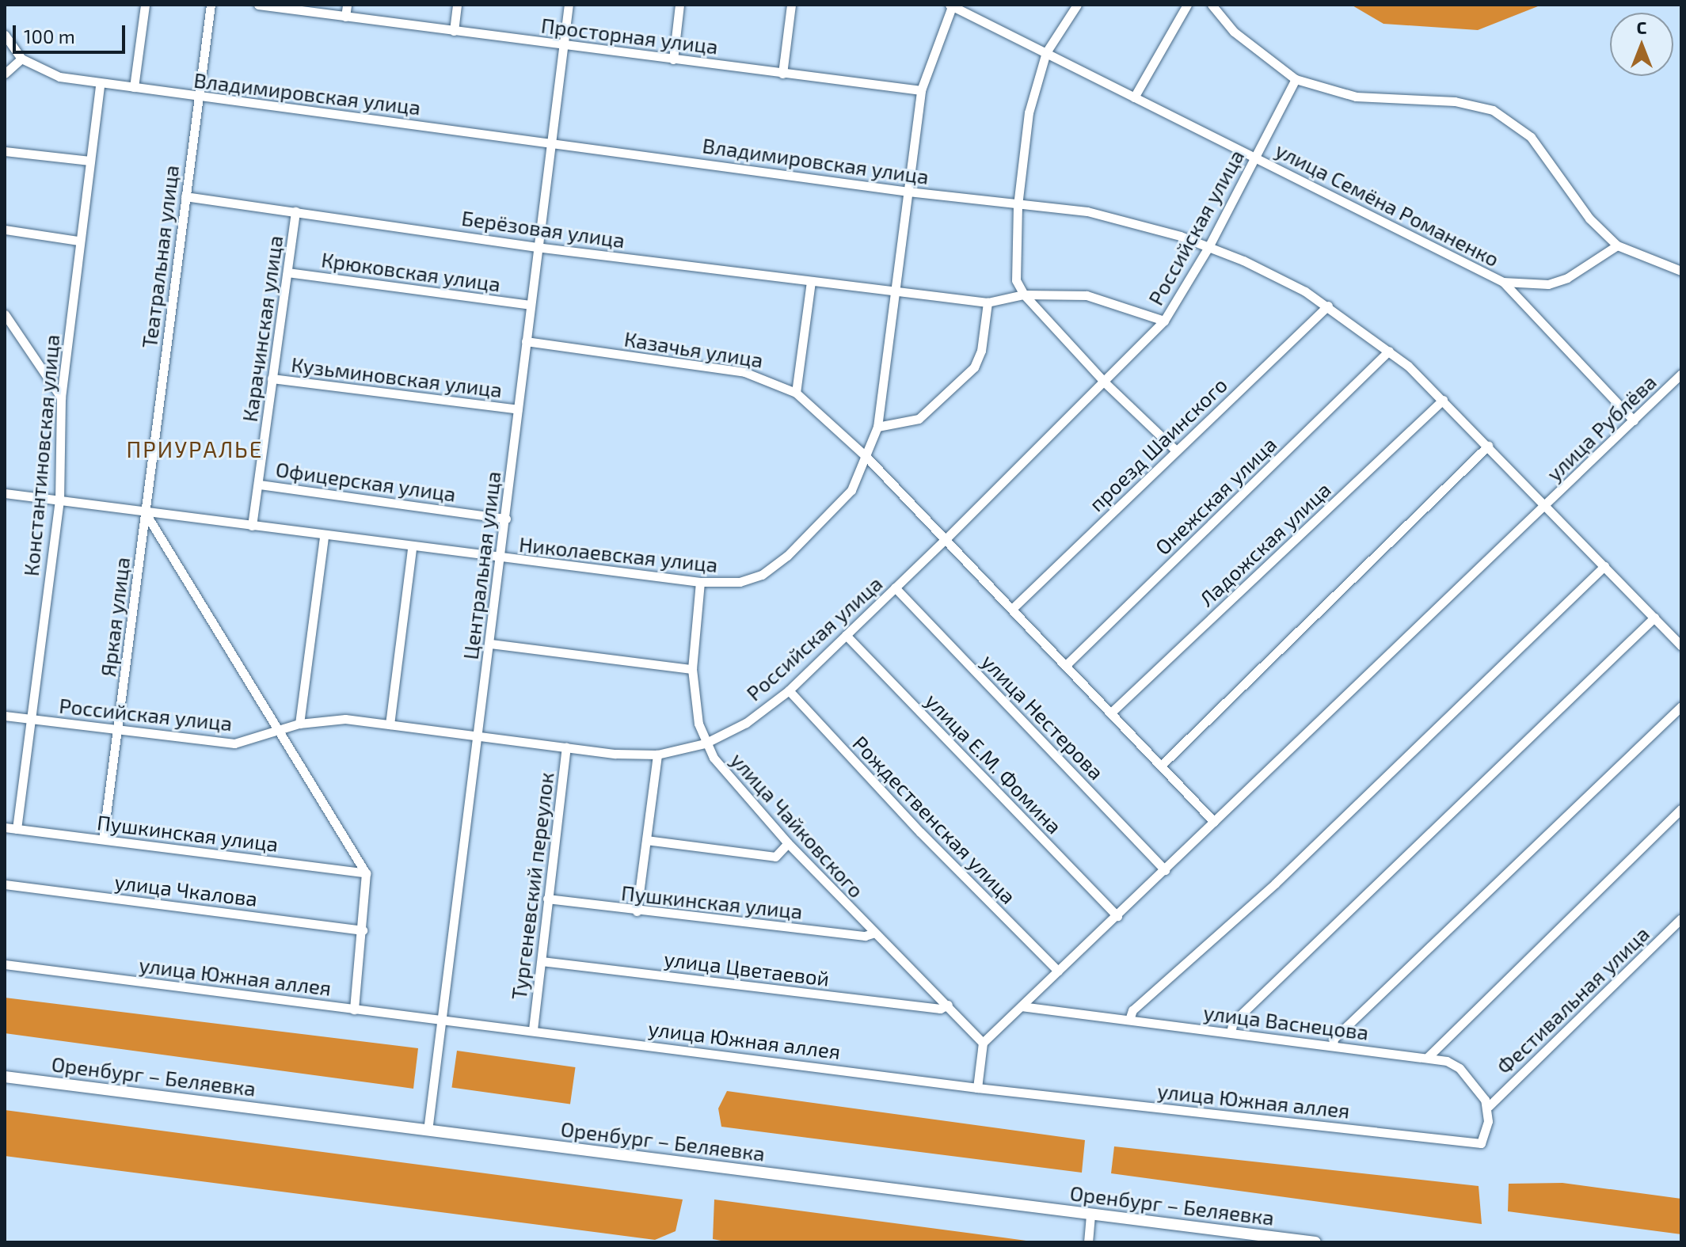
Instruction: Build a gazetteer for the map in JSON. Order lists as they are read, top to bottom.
{
  "streets": {
    "main road": ["Оренбург – Беляевка"],
    "street": [
      "Просторная улица",
      "Владимировская улица",
      "улица Семёна Романенко",
      "Российская улица",
      "Берёзовая улица",
      "Театральная улица",
      "Крюковская улица",
      "Карачинская улица",
      "Казачья улица",
      "Кузьминовская улица",
      "улица Рублёва",
      "проезд Шаинского",
      "Константиновская улица",
      "Офицерская улица",
      "Онежская улица",
      "Ладожская улица",
      "Николаевская улица",
      "Центральная улица",
      "Яркая улица",
      "улица Нестерова",
      "улица Е.М. Фомина",
      "Рождественская улица",
      "улица Чайковского",
      "Пушкинская улица",
      "Тургеневский переулок",
      "улица Чкалова",
      "улица Цветаевой",
      "улица Южная аллея",
      "Фестивальная улица",
      "улица Васнецова"
    ]
  },
  "crossings": [
    ["Просторная улица", "Николаевская улица"],
    ["Просторная улица", "Центральная улица"],
    ["Владимировская улица", "Российская улица"],
    ["Владимировская улица", "Театральная улица"],
    ["Владимировская улица", "улица Рублёва"],
    ["Владимировская улица", "проезд Шаинского"],
    ["Владимировская улица", "Константиновская улица"],
    ["Владимировская улица", "Онежская улица"],
    ["Владимировская улица", "Ладожская улица"],
    ["Владимировская улица", "Николаевская улица"],
    ["Владимировская улица", "Центральная улица"],
    ["улица Семёна Романенко", "Российская улица"],
    ["улица Семёна Романенко", "улица Рублёва"],
    ["улица Семёна Романенко", "Николаевская улица"],
    ["Российская улица", "Берёзовая улица"],
    ["Российская улица", "Казачья улица"],
    ["Российская улица", "Константиновская улица"],
    ["Российская улица", "Центральная улица"],
    ["Российская улица", "Яркая улица"],
    ["Российская улица", "улица Нестерова"],
    ["Российская улица", "улица Е.М. Фомина"],
    ["Российская улица", "Рождественская улица"],
    ["Российская улица", "улица Чайковского"],
    ["Российская улица", "Тургеневский переулок"],
    ["Берёзовая улица", "Театральная улица"],
    ["Берёзовая улица", "Карачинская улица"],
    ["Берёзовая улица", "Николаевская улица"],
    ["Берёзовая улица", "Центральная улица"],
    ["Театральная улица", "Николаевская улица"],
    ["Театральная улица", "Яркая улица"],
    ["Крюковская улица", "Карачинская улица"],
    ["Крюковская улица", "Центральная улица"],
    ["Карачинская улица", "Кузьминовская улица"],
    ["Карачинская улица", "Офицерская улица"],
    ["Карачинская улица", "Николаевская улица"],
    ["Казачья улица", "Николаевская улица"],
    ["Казачья улица", "Центральная улица"],
    ["Кузьминовская улица", "Центральная улица"],
    ["улица Рублёва", "улица Нестерова"],
    ["улица Рублёва", "улица Е.М. Фомина"],
    ["улица Рублёва", "Рождественская улица"],
    ["улица Рублёва", "улица Чайковского"],
    ["улица Рублёва", "улица Васнецова"],
    ["Константиновская улица", "Николаевская улица"],
    ["Константиновская улица", "Пушкинская улица"],
    ["Офицерская улица", "Центральная улица"],
    ["Николаевская улица", "Центральная улица"],
    ["Николаевская улица", "Яркая улица"],
    ["Николаевская улица", "улица Чайковского"],
    ["Центральная улица", "улица Южная аллея"],
    ["Центральная улица", "Оренбург – Беляевка"],
    ["Яркая улица", "Пушкинская улица"],
    ["улица Чайковского", "Пушкинская улица"],
    ["улица Чайковского", "улица Цветаевой"],
    ["Пушкинская улица", "Тургеневский переулок"],
    ["Тургеневский переулок", "улица Цветаевой"],
    ["Тургеневский переулок", "улица Южная аллея"],
    ["улица Южная аллея", "Фестивальная улица"],
    ["улица Южная аллея", "улица Васнецова"],
    ["Фестивальная улица", "улица Васнецова"]
  ],
  "districts": ["ПРИУРАЛЬЕ"],
  "scale_bar": "100 m",
  "north": "top"
}
